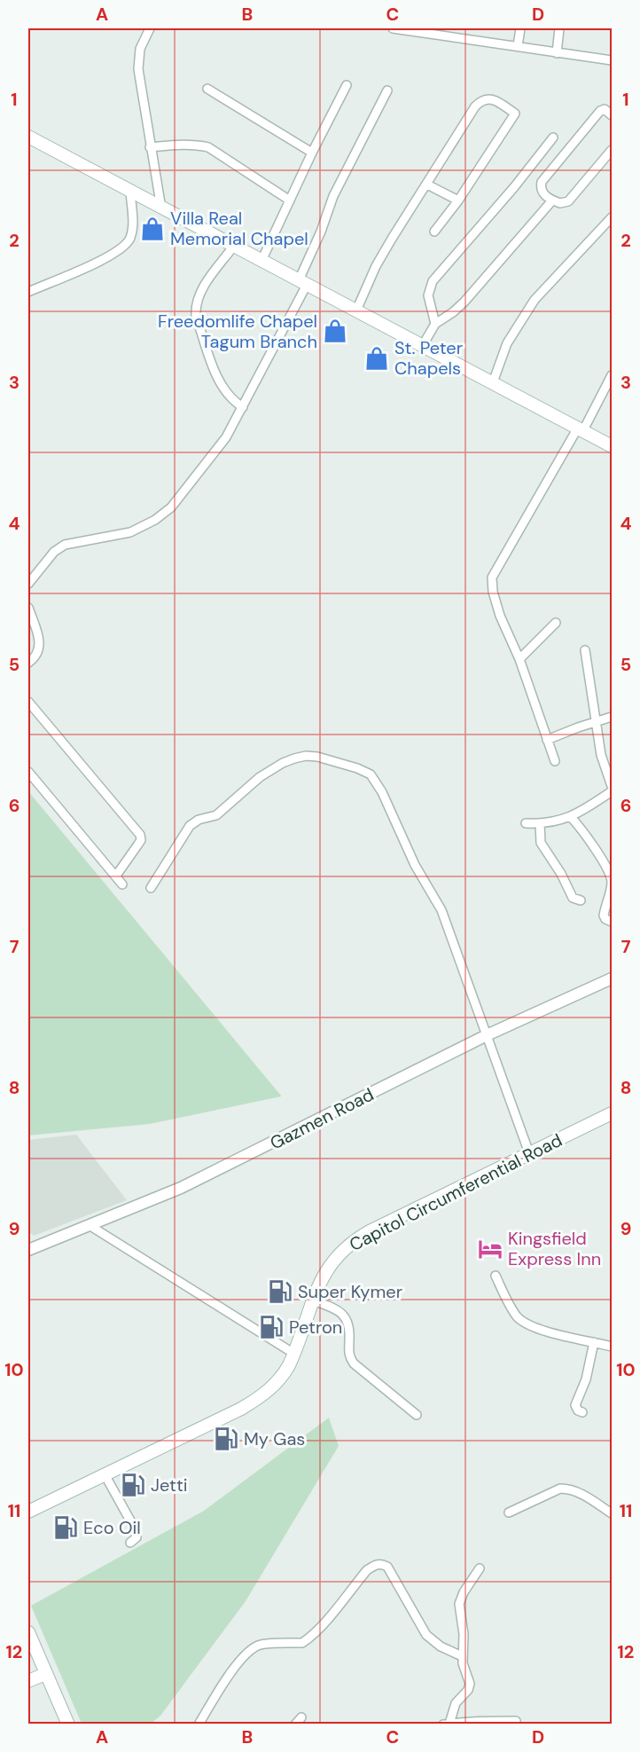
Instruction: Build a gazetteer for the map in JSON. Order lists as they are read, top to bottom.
{
  "streets": {
    "main road": ["Capitol Circumferential Road"],
    "street": ["Gazmen Road"]
  },
  "places": {
    "shop": ["Villa Real Memorial Chapel", "Freedomlife Chapel Tagum Branch", "St. Peter Chapels"],
    "hotel": ["Kingsfield Express Inn"],
    "fuel station": [
      "Super Kymer",
      "Petron",
      "My Gas",
      "Jetti",
      "Eco Oil"
    ]
  },
  "grid": {
    "columns": [
      "A",
      "B",
      "C",
      "D"
    ],
    "rows": [
      "1",
      "2",
      "3",
      "4",
      "5",
      "6",
      "7",
      "8",
      "9",
      "10",
      "11",
      "12"
    ]
  }
}
